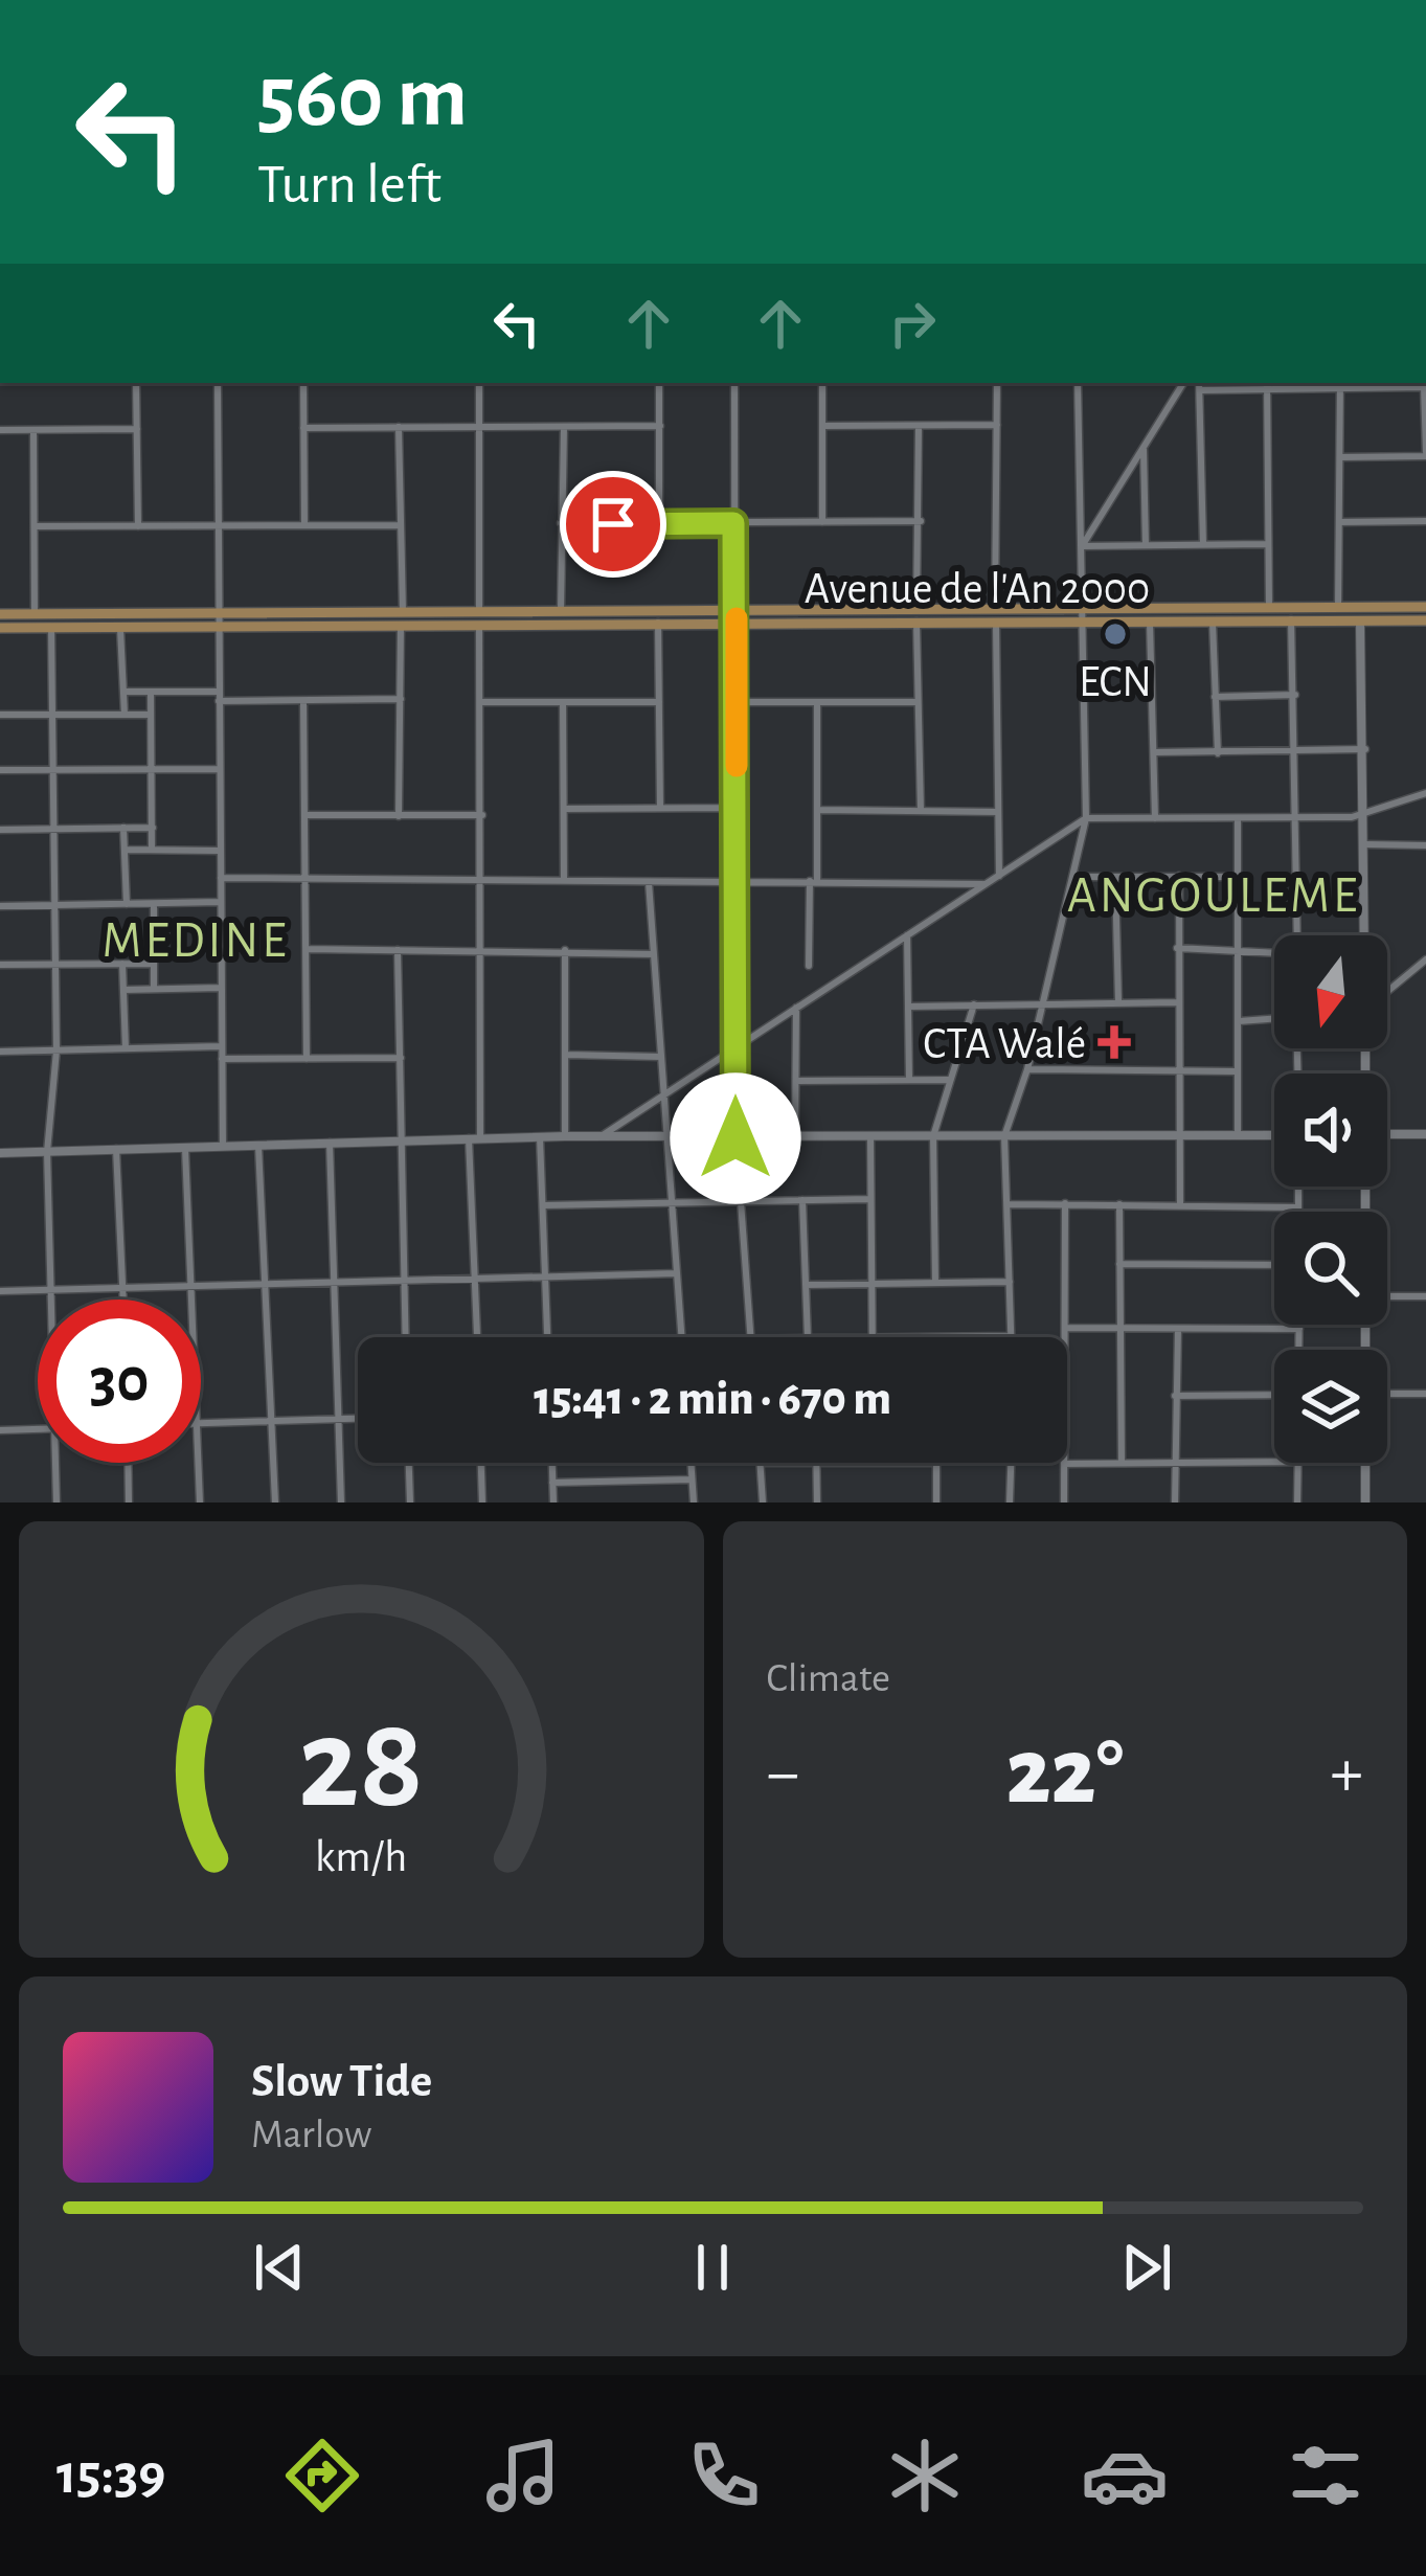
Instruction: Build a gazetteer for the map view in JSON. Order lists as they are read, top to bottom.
{
  "streets": {
    "main road": ["Avenue de l'An 2000"]
  },
  "districts": ["ANGOULEME", "MEDINE"],
  "places": {
    "other": ["ECN"],
    "health": ["CTA Walé"]
  },
  "north": "bottom",
  "page": {
    "turn": ["560 m", "Turn left"],
    "limit": "30",
    "trip": "15:41 · 2 min · 670 m",
    "tile": "Climate",
    "heat": ["−", "22°", "+"],
    "song": ["Slow Tide", "Marlow"],
    "tabs": "15:39",
    "gauge": ["28", "km/h"]
  }
}
